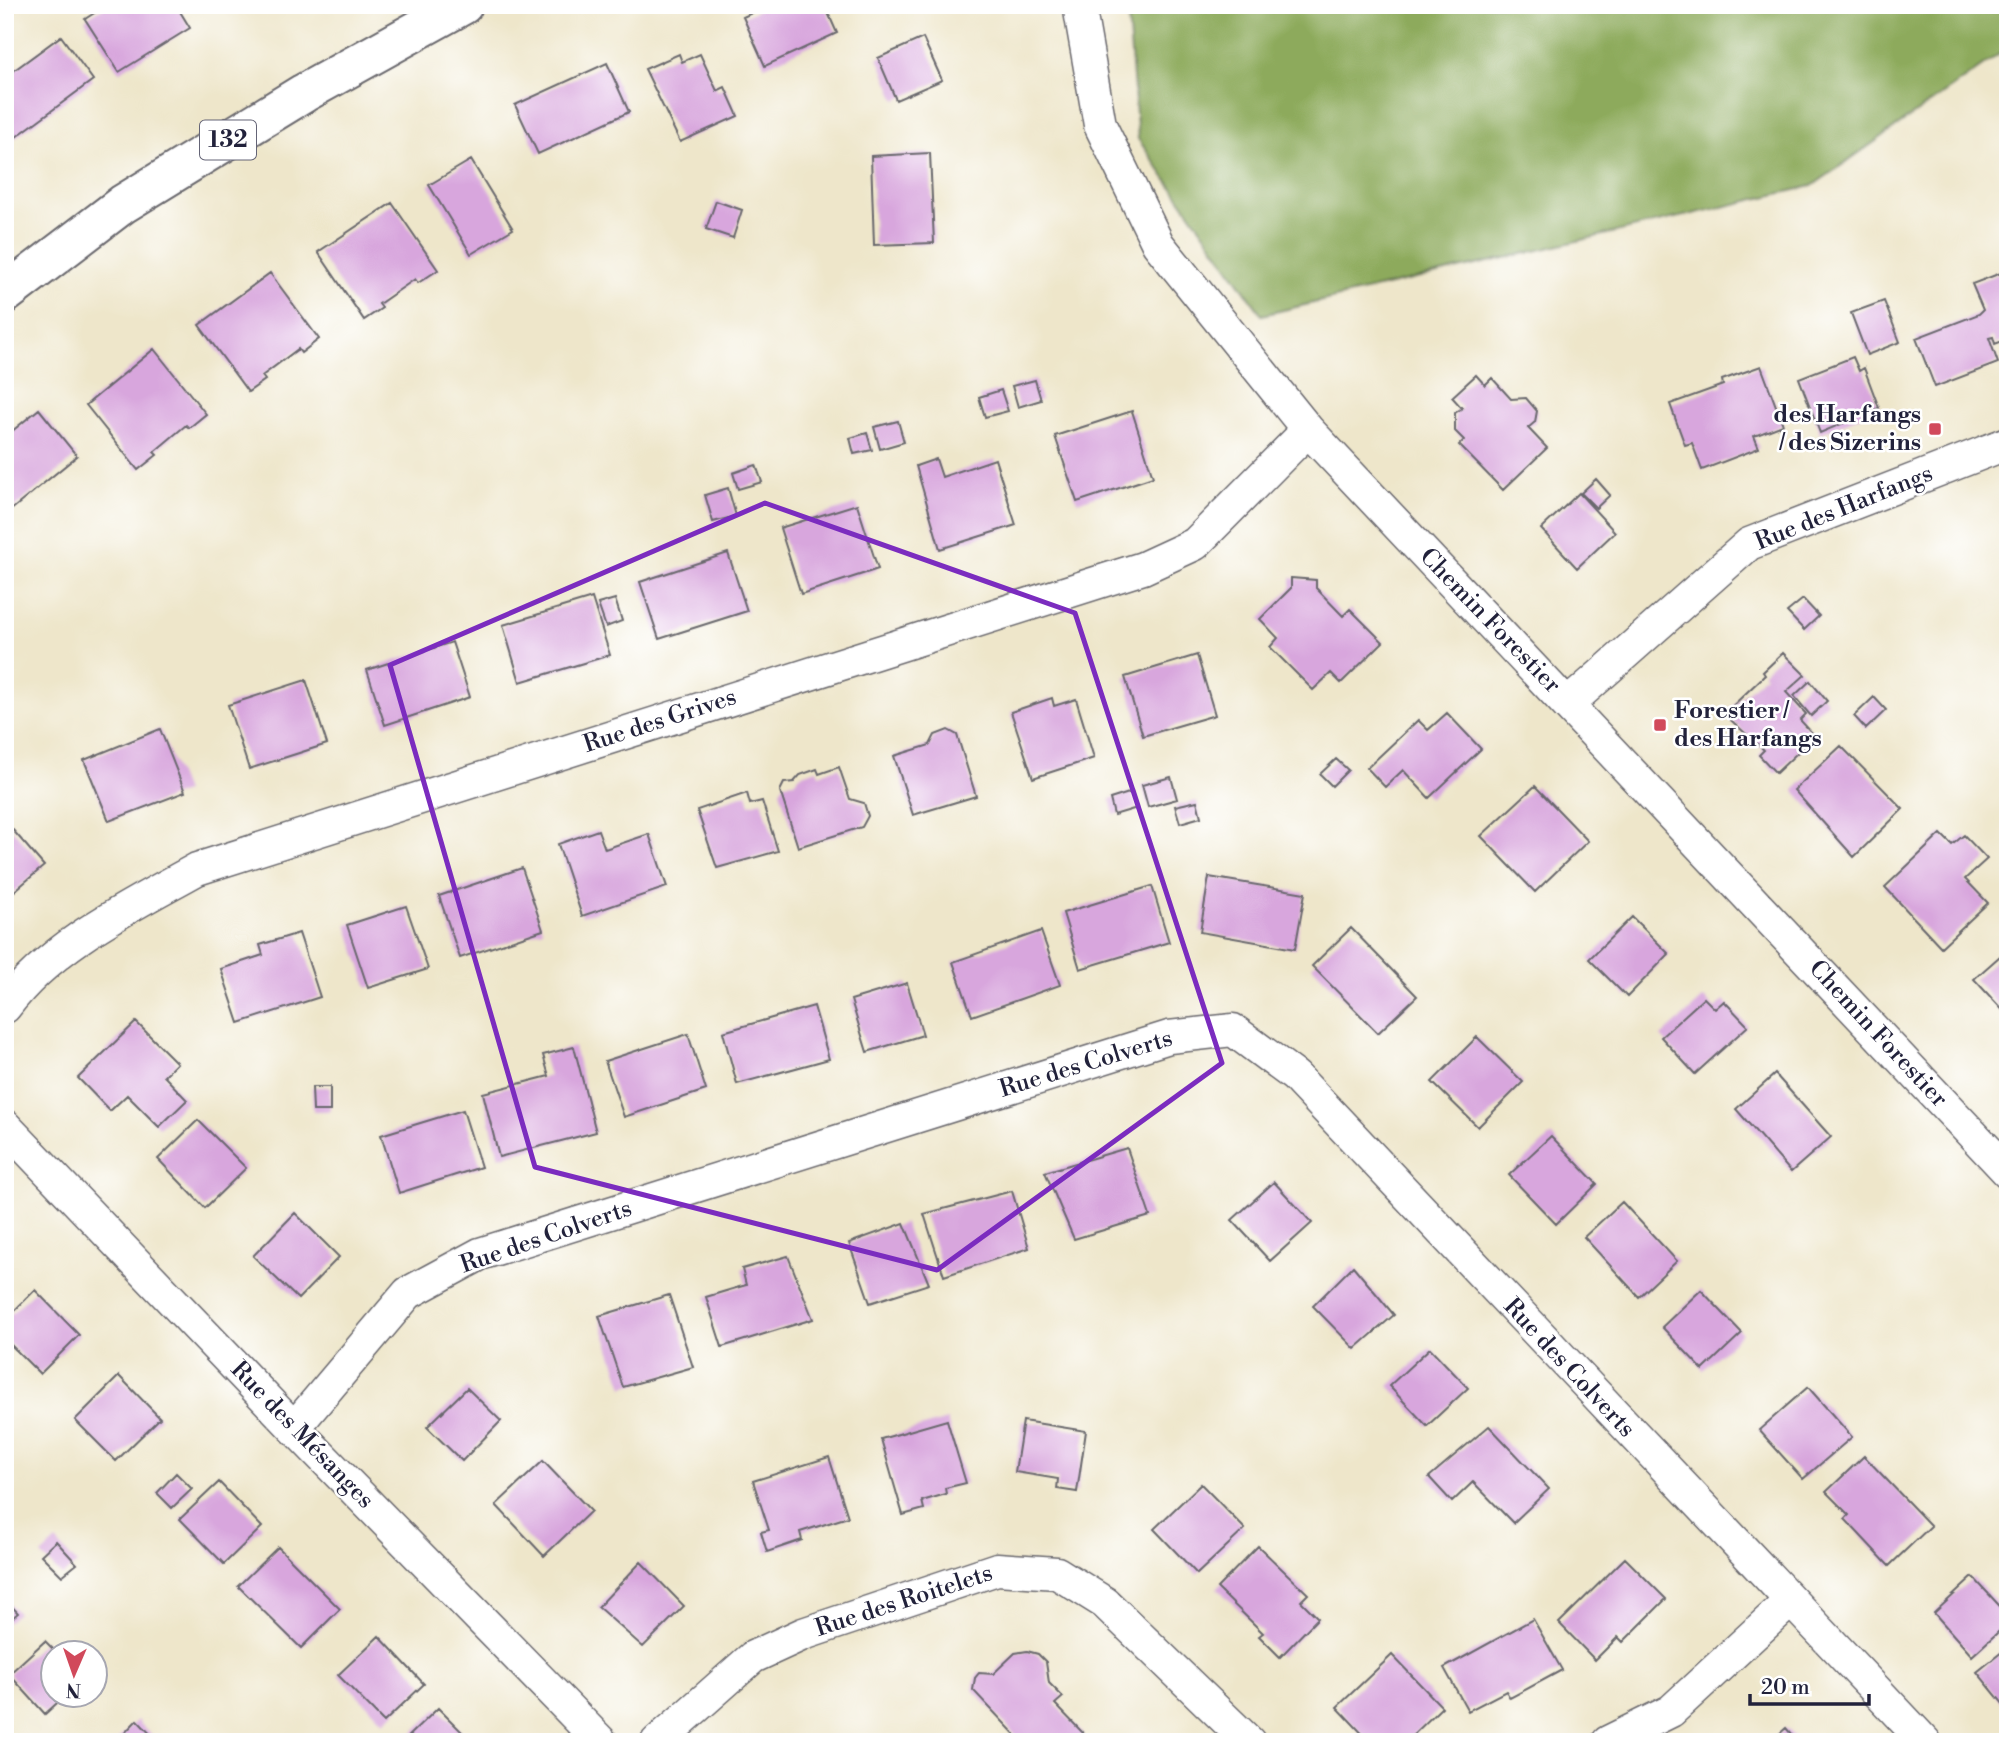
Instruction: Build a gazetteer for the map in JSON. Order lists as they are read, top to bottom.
{
  "streets": {
    "main road": ["132"],
    "street": [
      "Rue des Harfangs",
      "Chemin Forestier",
      "Rue des Grives",
      "Rue des Colverts",
      "Rue des Mésanges",
      "Rue des Roitelets"
    ]
  },
  "crossings": [
    ["Rue des Harfangs", "Chemin Forestier"],
    ["Chemin Forestier", "Rue des Grives"],
    ["Rue des Colverts", "Rue des Mésanges"]
  ],
  "places": {
    "transit": ["des Harfangs / des Sizerins", "Forestier / des Harfangs"]
  },
  "scale_bar": "20 m",
  "north": "bottom"
}
